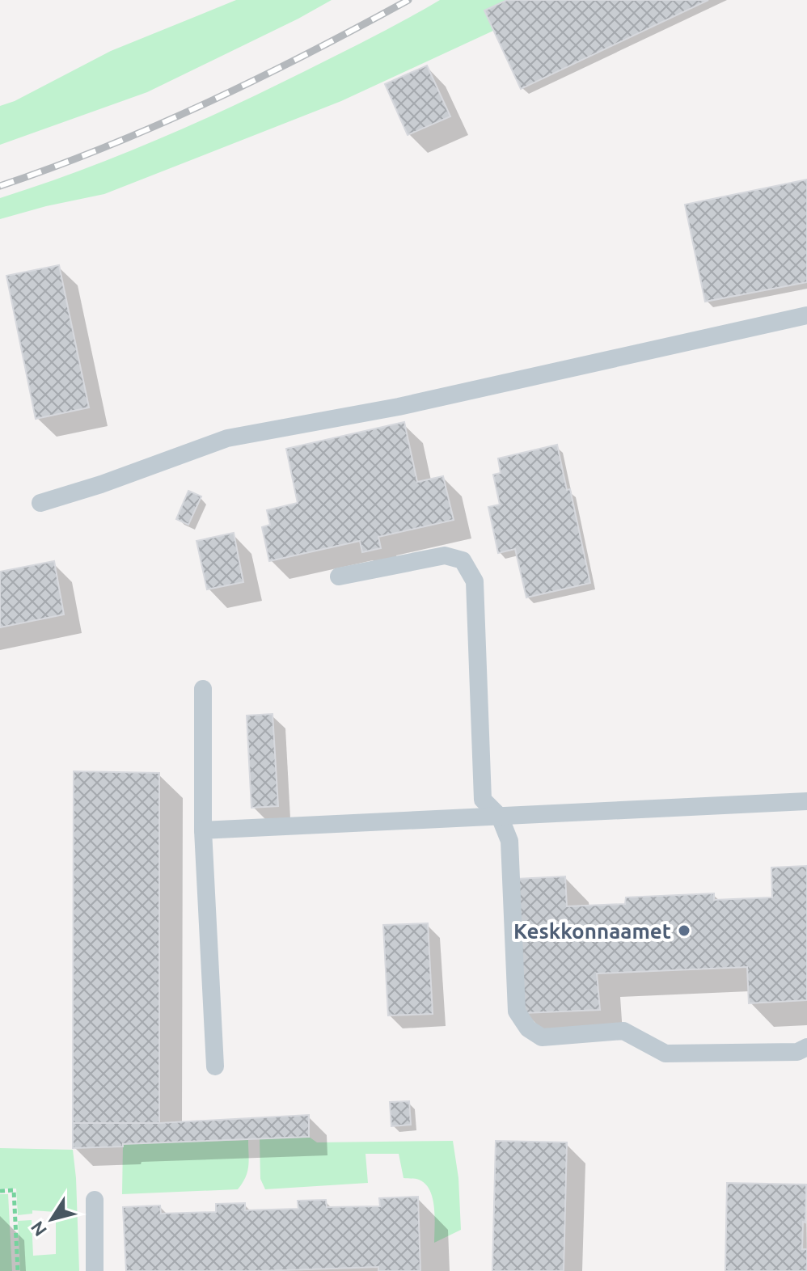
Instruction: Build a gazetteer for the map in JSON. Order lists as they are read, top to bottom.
{
  "places": ["Keskkonnaamet"],
  "north": "bottom left"
}
